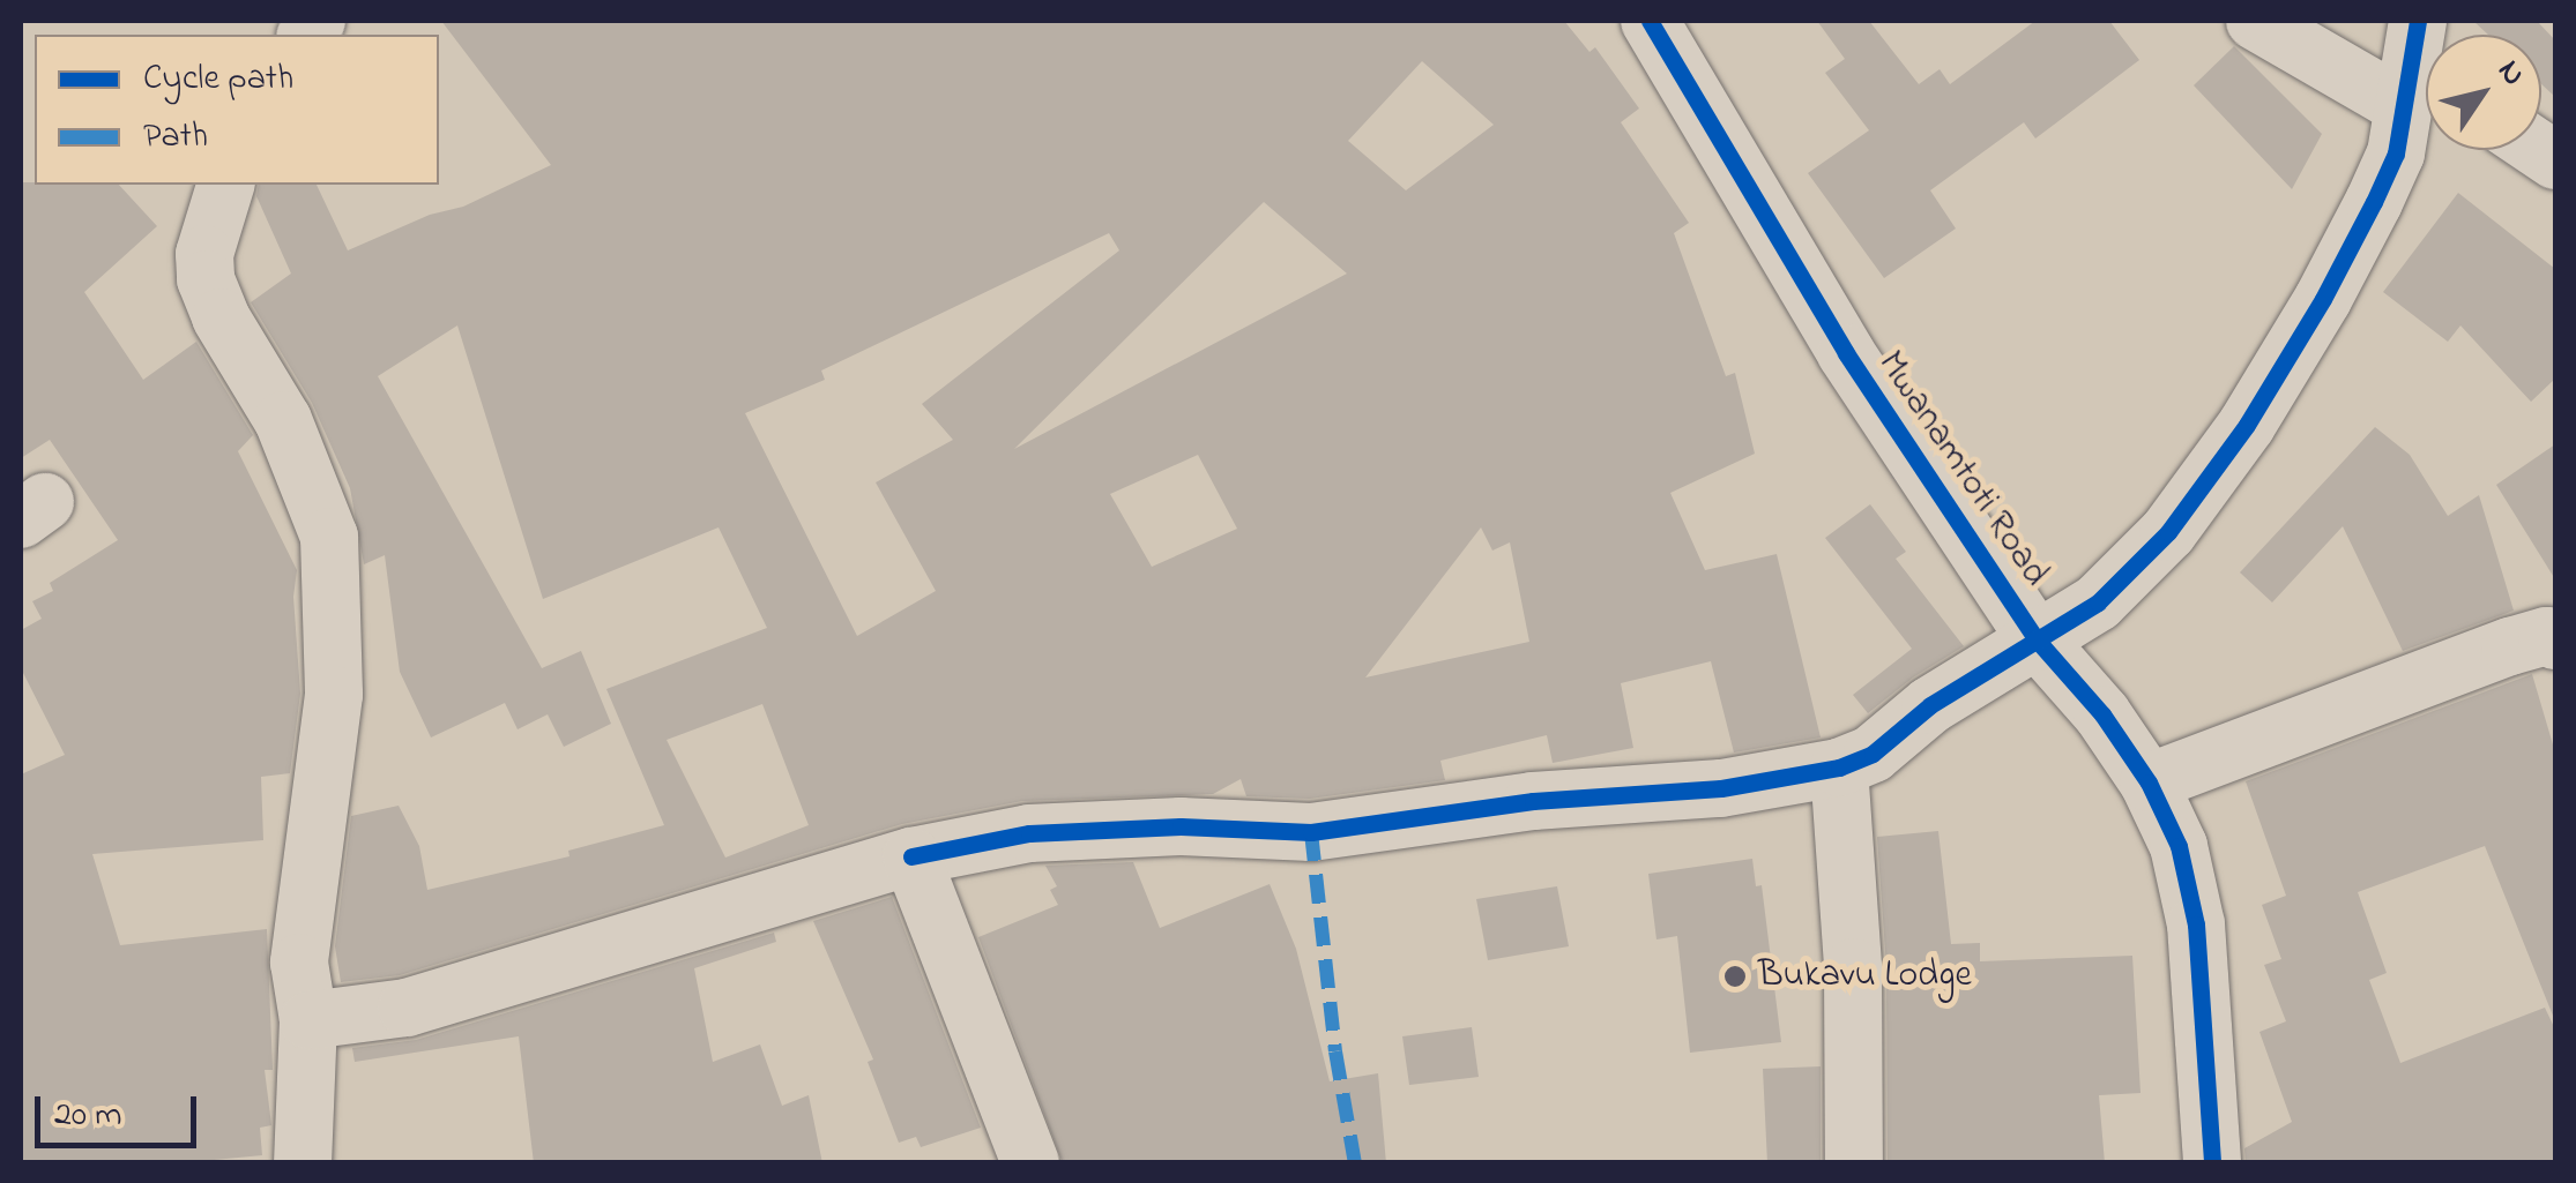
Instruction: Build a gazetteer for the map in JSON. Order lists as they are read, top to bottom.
{
  "streets": {
    "street": ["Mwanamtoti Road"]
  },
  "places": ["Bukavu Lodge"],
  "legend": ["Cycle path", "Path"],
  "scale_bar": "20 m",
  "north": "top right"
}
